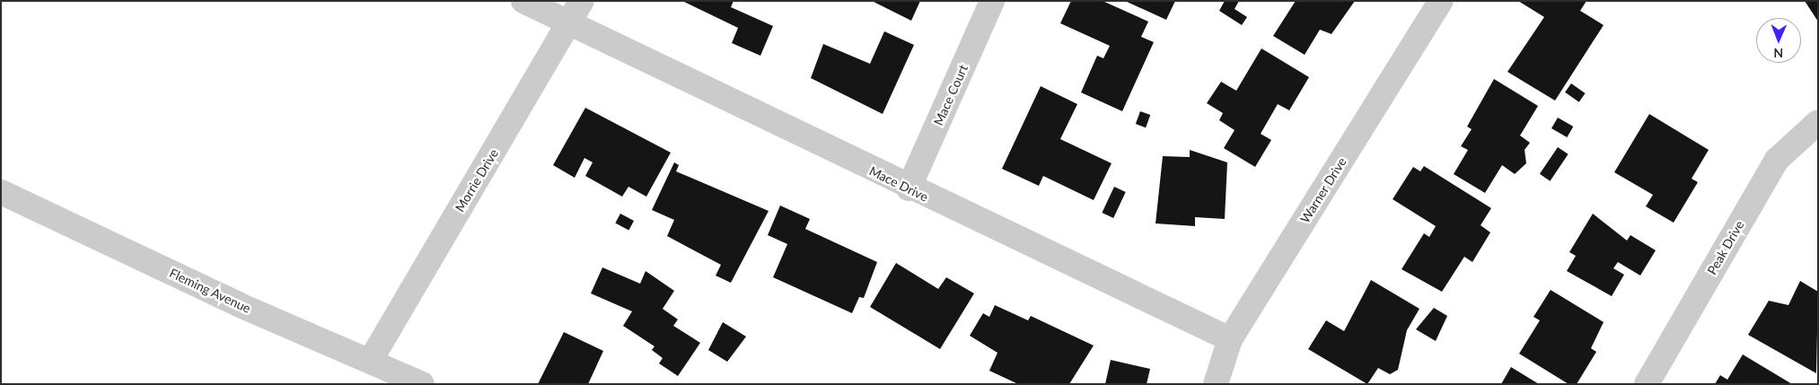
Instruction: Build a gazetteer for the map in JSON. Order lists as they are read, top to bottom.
{
  "streets": {
    "street": [
      "Mace Court",
      "Morrie Drive",
      "Mace Drive",
      "Warner Drive",
      "Peak Drive",
      "Fleming Avenue"
    ]
  },
  "crossings": [
    ["Mace Court", "Mace Drive"],
    ["Morrie Drive", "Mace Drive"],
    ["Morrie Drive", "Fleming Avenue"],
    ["Mace Drive", "Warner Drive"]
  ],
  "north": "bottom"
}
